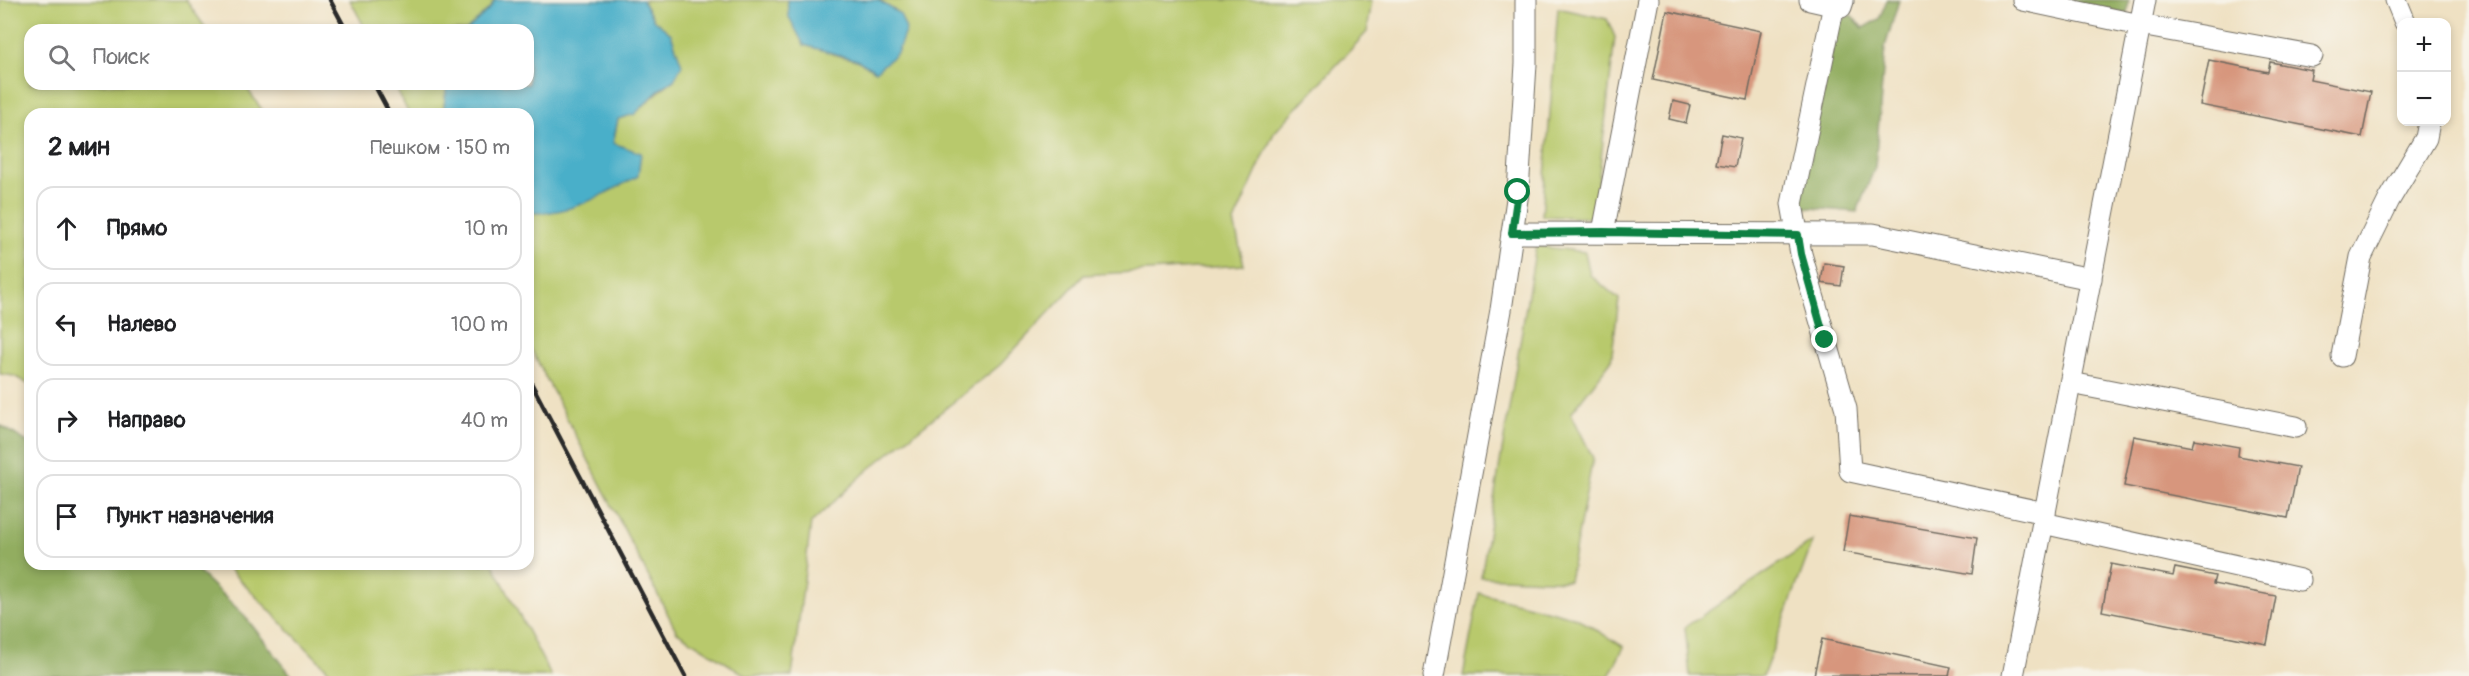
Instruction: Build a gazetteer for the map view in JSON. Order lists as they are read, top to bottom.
{
  "page": {
    "map_buttons": ["+", "−"],
    "search": "Поиск",
    "heading": ["2 мин", "Пешком · 150 m"],
    "list": [
      ["Прямо", "10 m"],
      ["Налево", "100 m"],
      ["Направо", "40 m"],
      "Пункт назначения"
    ]
  }
}
